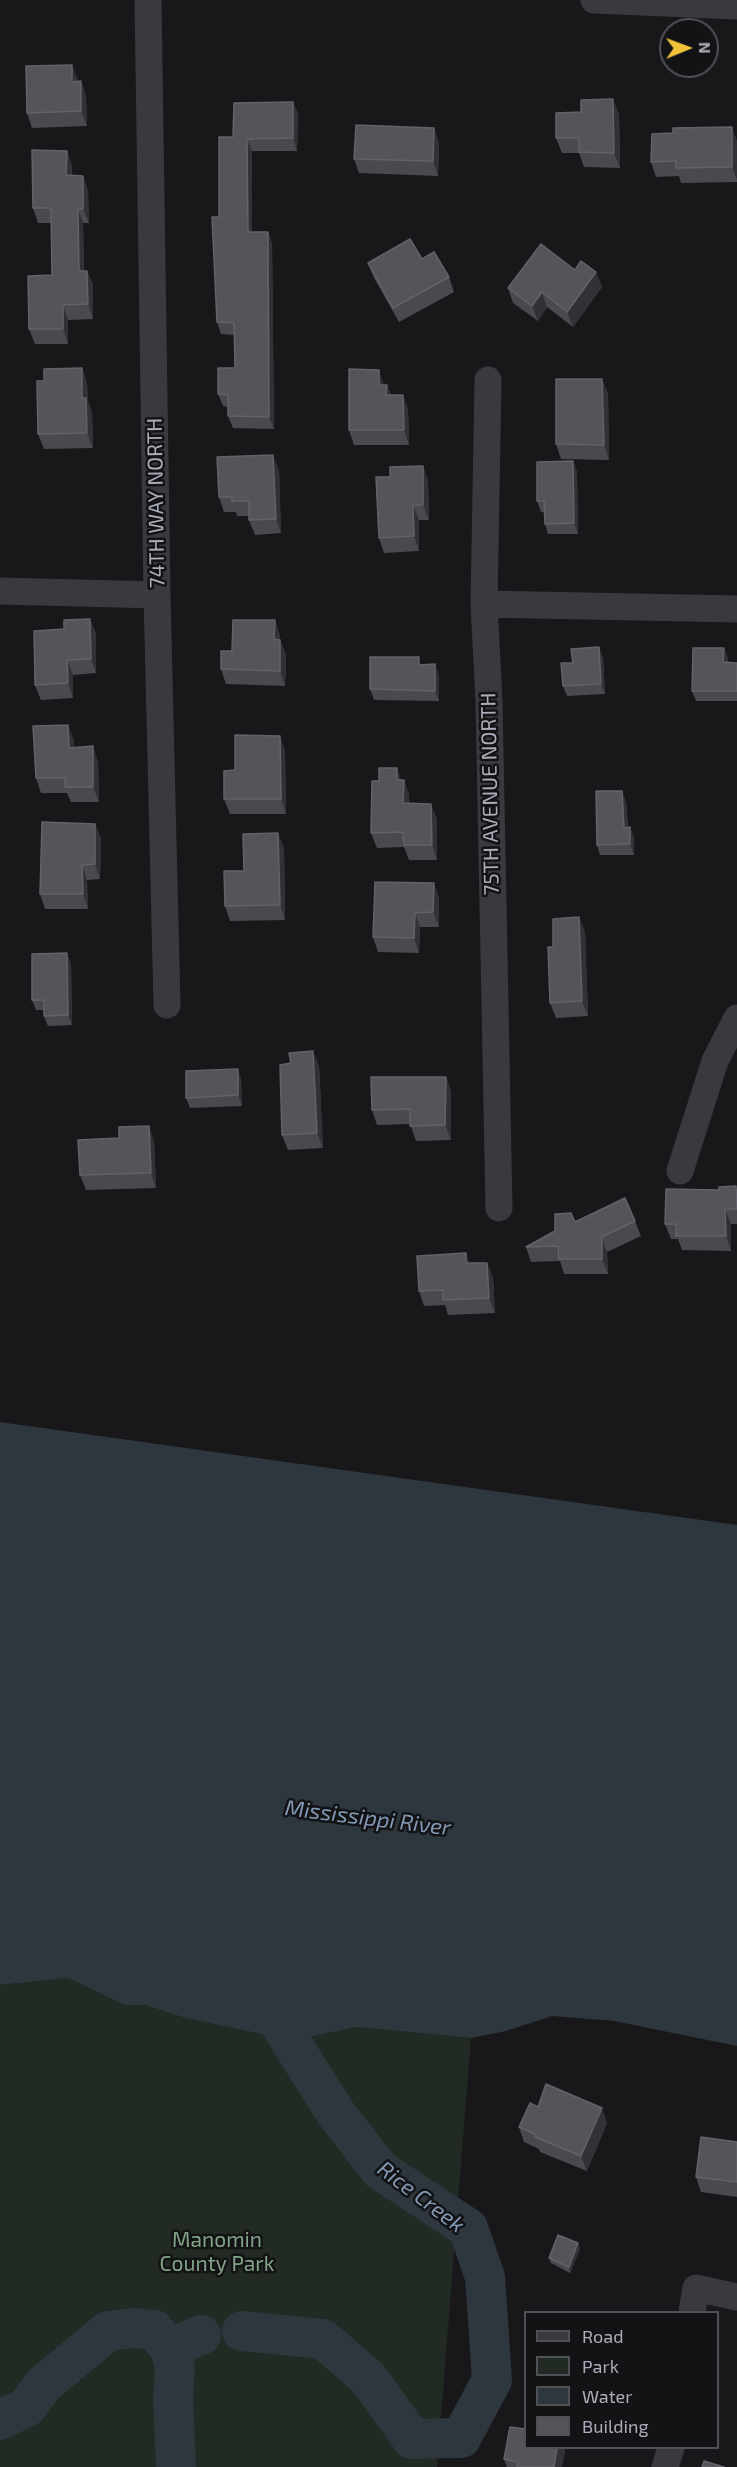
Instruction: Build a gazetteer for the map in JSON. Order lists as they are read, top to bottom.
{
  "streets": {
    "street": ["74TH WAY NORTH", "75TH AVENUE NORTH"]
  },
  "water": ["Mississippi River", "Rice Creek"],
  "parks": ["Manomin County Park"],
  "legend": [
    "Road",
    "Park",
    "Water",
    "Building"
  ],
  "north": "right"
}
